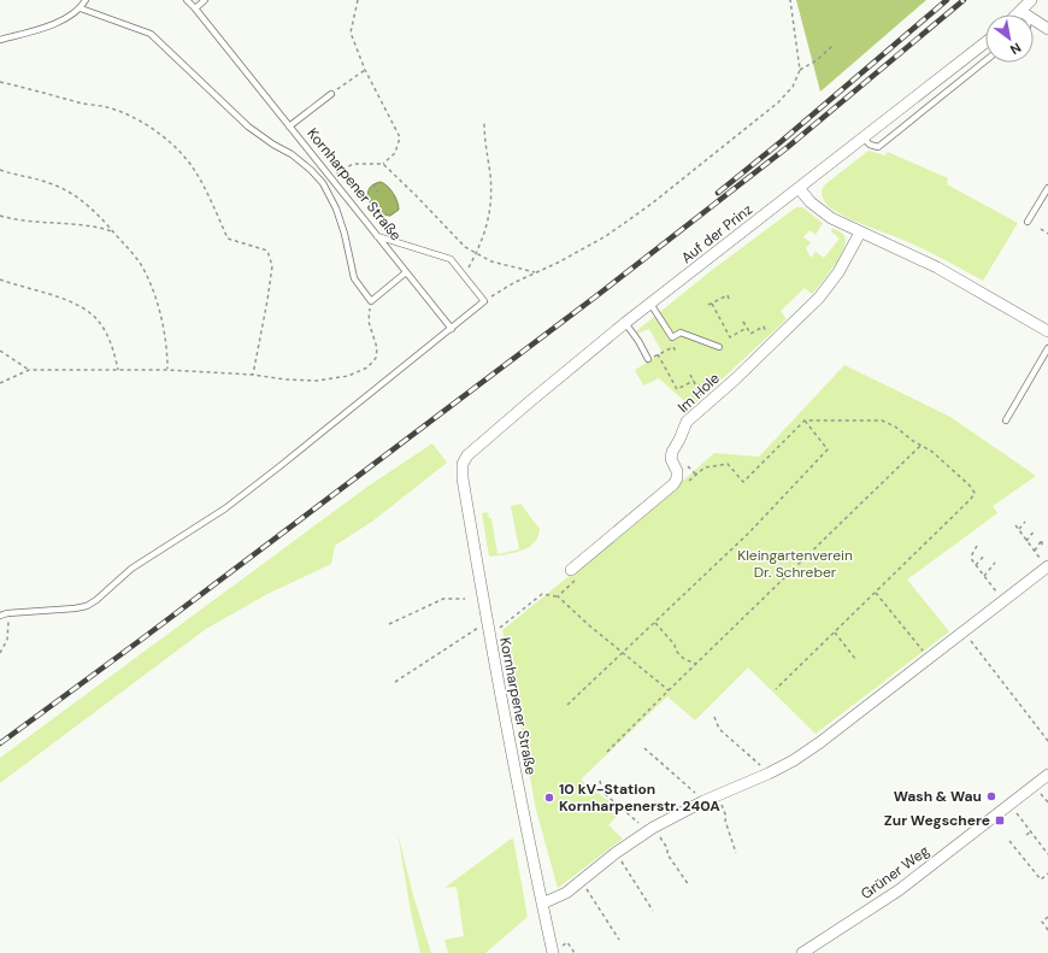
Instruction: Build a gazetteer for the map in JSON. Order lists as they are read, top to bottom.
{
  "streets": {
    "street": [
      "Kornharpener Straße",
      "Auf der Prinz",
      "Im Hole",
      "Grüner Weg"
    ]
  },
  "crossings": [
    ["Kornharpener Straße", "Auf der Prinz"]
  ],
  "parks": ["Kleingartenverein Dr. Schreber"],
  "places": {
    "other": ["Wash & Wau", "10 kV-Station Kornharpenerstr. 240A"],
    "transit": ["Zur Wegschere"]
  },
  "north": "bottom right"
}
